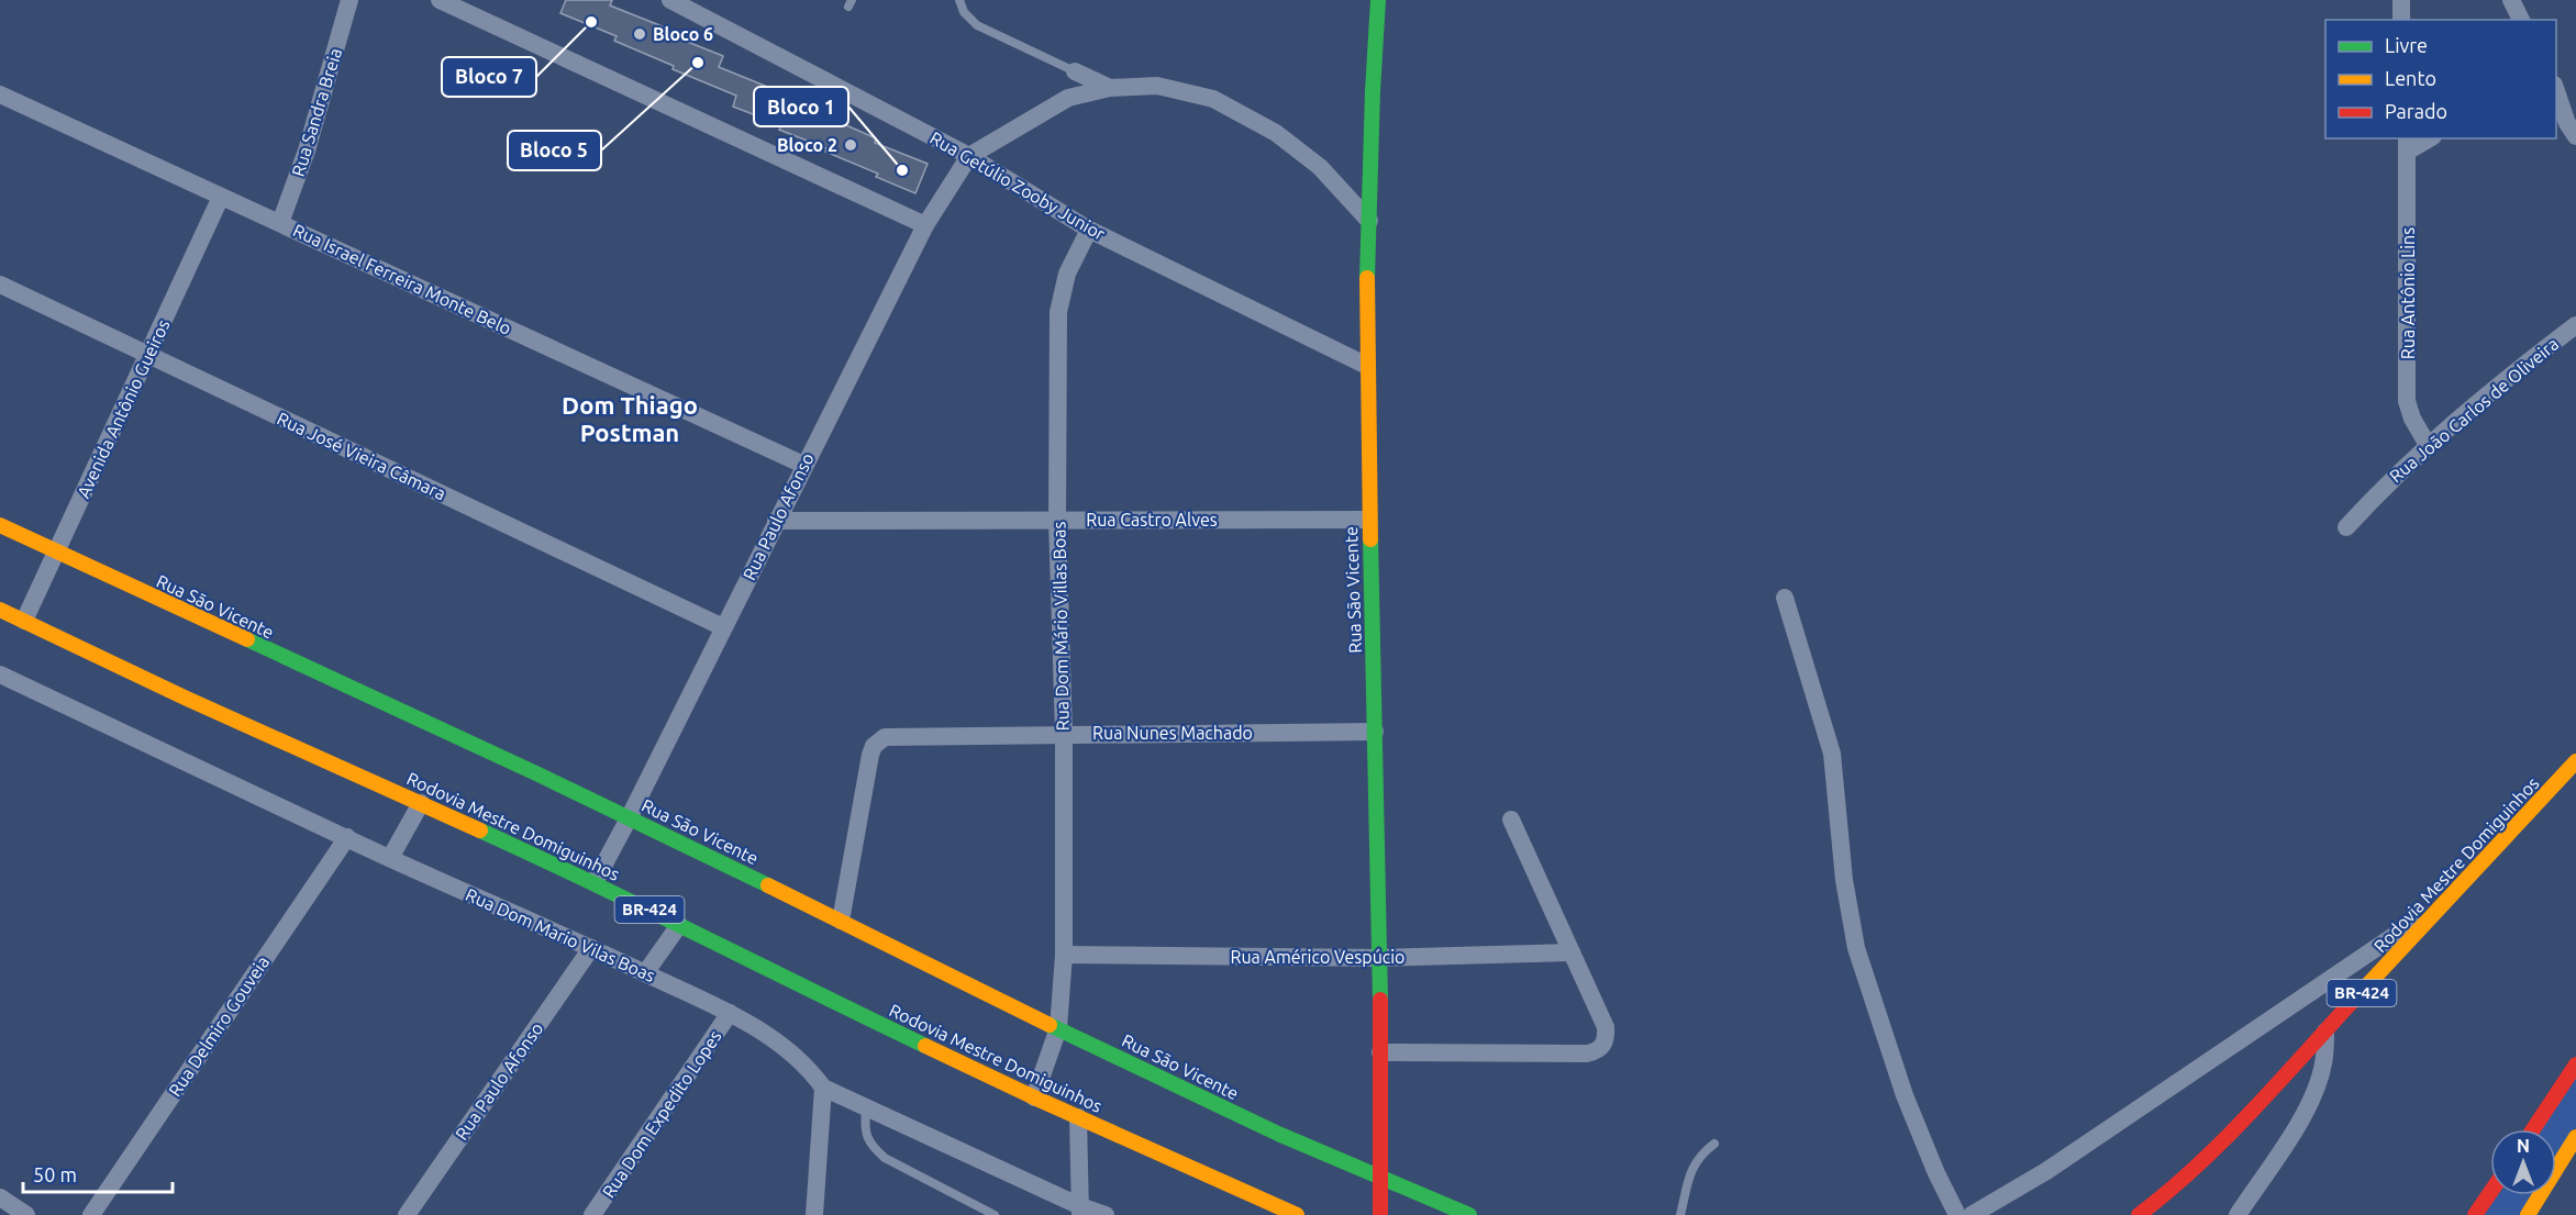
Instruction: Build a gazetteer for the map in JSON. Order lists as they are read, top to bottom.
{
  "streets": {
    "street": [
      "Rua Sandra Breia",
      "Rua Getúlio Zooby Junior",
      "Rua Israel Ferreira Monte Belo",
      "Rua Antônio Lins",
      "Avenida Antônio Gueiros",
      "Rua João Carlos de Oliveira",
      "Rua José Vieira Câmara",
      "Rua Paulo Afonso",
      "Rua Castro Alves",
      "Rua São Vicente",
      "Rua Dom Mário Villas Boas",
      "Rua Nunes Machado",
      "Rodovia Mestre Domiguinhos",
      "BR-424",
      "Rua Dom Mario Vilas Boas",
      "Rua Américo Vespúcio",
      "Rua Delmiro Gouveia",
      "Rua Dom Expedito Lopes"
    ]
  },
  "crossings": [
    ["Rua Sandra Breia", "Rua Israel Ferreira Monte Belo"],
    ["Rua Getúlio Zooby Junior", "Rua Paulo Afonso"],
    ["Rua Getúlio Zooby Junior", "Rua São Vicente"],
    ["Rua Getúlio Zooby Junior", "Rua Dom Mário Villas Boas"],
    ["Rua Israel Ferreira Monte Belo", "Avenida Antônio Gueiros"],
    ["Rua Israel Ferreira Monte Belo", "Rua Paulo Afonso"],
    ["Rua Antônio Lins", "Rua João Carlos de Oliveira"],
    ["Avenida Antônio Gueiros", "Rua José Vieira Câmara"],
    ["Avenida Antônio Gueiros", "Rua São Vicente"],
    ["Avenida Antônio Gueiros", "Rodovia Mestre Domiguinhos"],
    ["Rua José Vieira Câmara", "Rua Paulo Afonso"],
    ["Rua Paulo Afonso", "Rua Castro Alves"],
    ["Rua Paulo Afonso", "Rua São Vicente"],
    ["Rua Paulo Afonso", "Rodovia Mestre Domiguinhos"],
    ["Rua Paulo Afonso", "Rua Dom Mario Vilas Boas"],
    ["Rua Castro Alves", "Rua São Vicente"],
    ["Rua Castro Alves", "Rua Dom Mário Villas Boas"],
    ["Rua São Vicente", "Rua Dom Mário Villas Boas"],
    ["Rua São Vicente", "Rua Nunes Machado"],
    ["Rua São Vicente", "Rua Américo Vespúcio"],
    ["Rua Dom Mário Villas Boas", "Rua Nunes Machado"],
    ["Rua Dom Mário Villas Boas", "Rodovia Mestre Domiguinhos"],
    ["Rua Dom Mário Villas Boas", "Rua Américo Vespúcio"],
    ["Rua Dom Mario Vilas Boas", "Rua Delmiro Gouveia"],
    ["Rua Dom Mario Vilas Boas", "Rua Dom Expedito Lopes"]
  ],
  "districts": ["Dom Thiago Postman"],
  "places": [
    "Bloco 7",
    "Bloco 6",
    "Bloco 5",
    "Bloco 2",
    "Bloco 1"
  ],
  "legend": ["Livre", "Lento", "Parado"],
  "scale_bar": "50 m",
  "north": "top"
}
